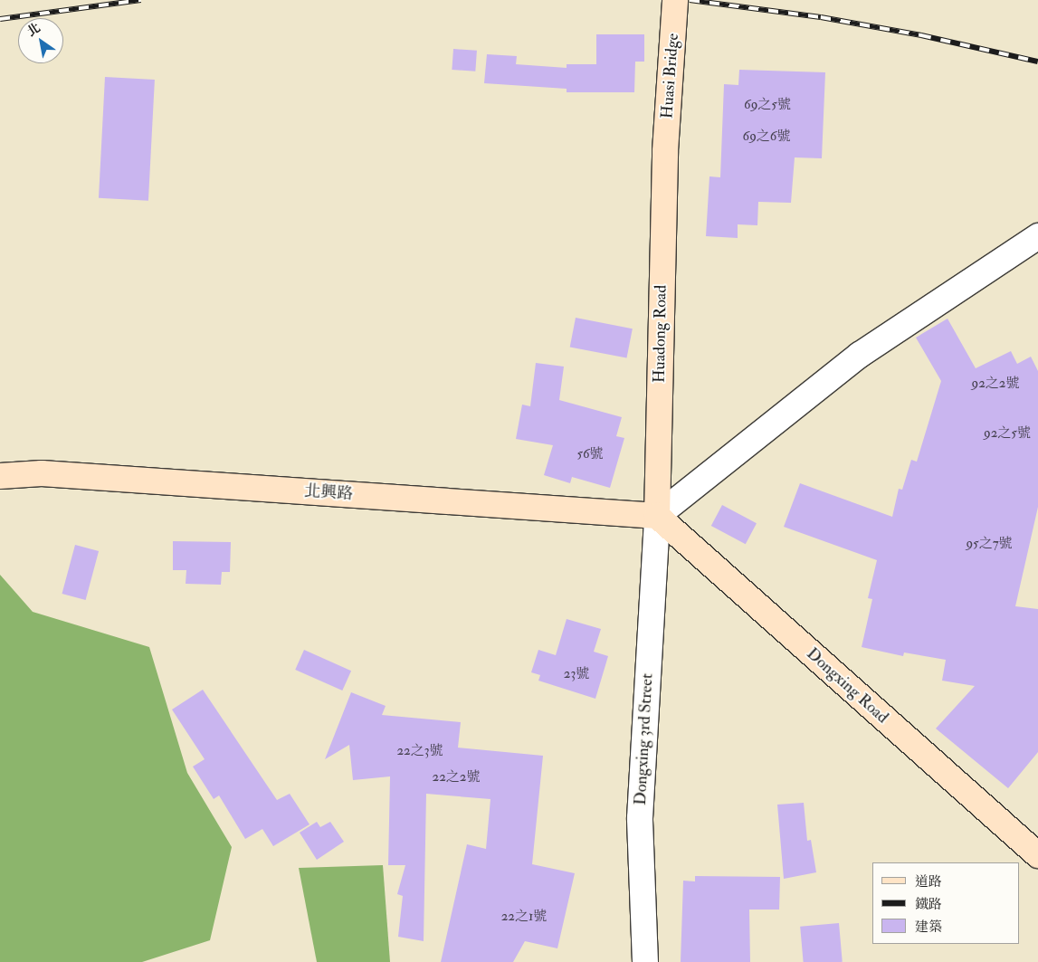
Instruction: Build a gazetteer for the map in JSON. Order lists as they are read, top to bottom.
{
  "streets": {
    "street": [
      "Huasi Bridge",
      "Huadong Road",
      "北興路",
      "Dongxing Road",
      "Dongxing 3rd Street"
    ]
  },
  "crossings": [
    ["Huasi Bridge", "Huadong Road"],
    ["Huadong Road", "北興路"],
    ["Huadong Road", "Dongxing Road"],
    ["Huadong Road", "Dongxing 3rd Street"],
    ["北興路", "Dongxing Road"],
    ["北興路", "Dongxing 3rd Street"],
    ["Dongxing Road", "Dongxing 3rd Street"]
  ],
  "house_numbers": [
    "69之5號",
    "69之6號",
    "92之2號",
    "92之5號",
    "56號",
    "95之7號",
    "23號",
    "22之3號",
    "22之2號",
    "22之1號"
  ],
  "legend": ["道路", "鐵路", "建築"],
  "north": "top left"
}
